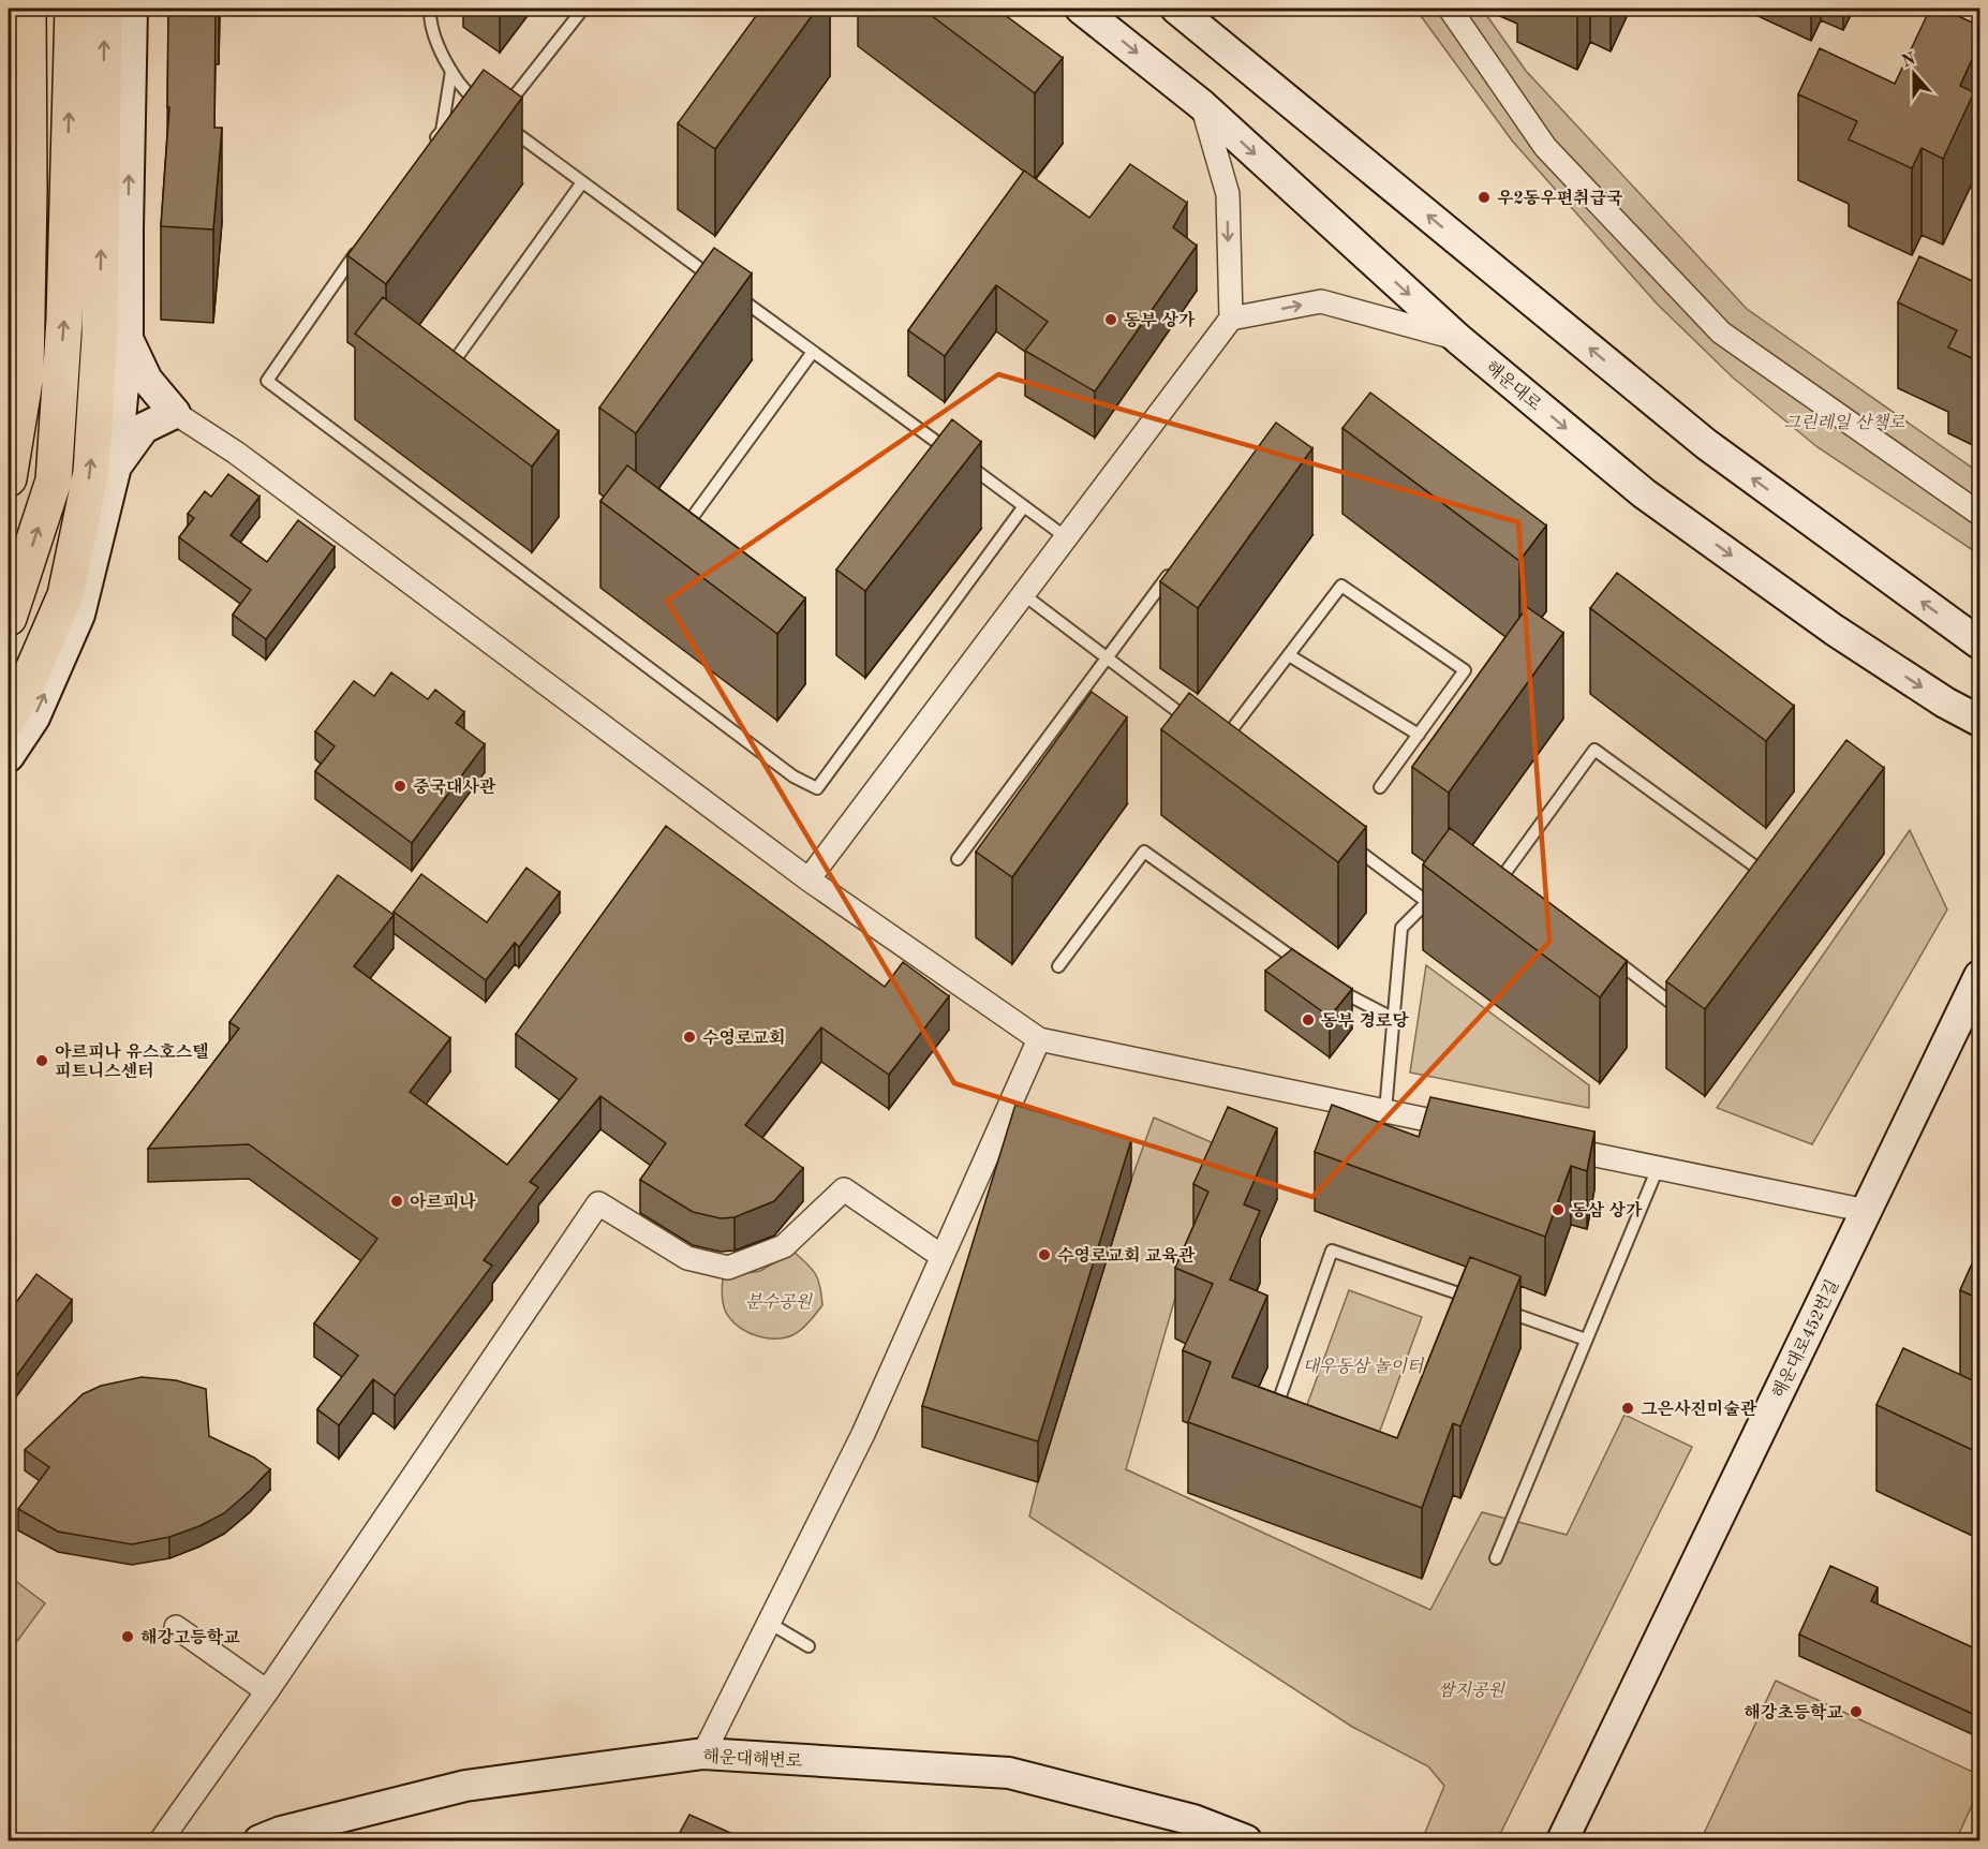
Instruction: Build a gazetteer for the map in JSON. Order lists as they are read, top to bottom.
{
  "streets": {
    "main road": ["해운대로", "해운대로452번길", "해운대해변로"]
  },
  "parks": [
    "그린레일 산책로",
    "분수공원",
    "대우동삼 놀이터",
    "쌈지공원"
  ],
  "places": [
    "우2동우편취급국",
    "동부 상가",
    "중국대사관",
    "동부 경로당",
    "수영로교회",
    "아르피나 유스호스텔 피트니스센터",
    "아르피나",
    "동삼 상가",
    "수영로교회 교육관",
    "그은사진미술관",
    "해강고등학교",
    "해강초등학교"
  ],
  "north": "top"
}
